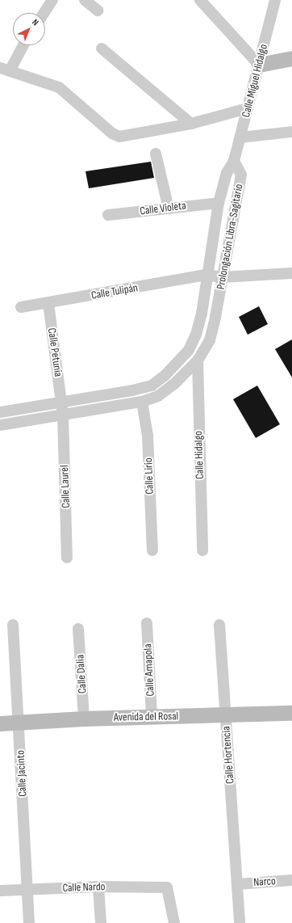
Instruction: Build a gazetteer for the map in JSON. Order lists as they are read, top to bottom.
{
  "streets": {
    "street": [
      "Calle Miguel Hidalgo",
      "Calle Violeta",
      "Prolongación Libra-Sagitario",
      "Calle Tulipán",
      "Calle Petunia",
      "Calle Hidalgo",
      "Calle Lirio",
      "Calle Laurel",
      "Calle Amapola",
      "Calle Dalia",
      "Avenida del Rosal",
      "Calle Hortencia",
      "Calle Jacinto",
      "Narco",
      "Calle Nardo"
    ]
  },
  "crossings": [
    ["Calle Miguel Hidalgo", "Prolongación Libra-Sagitario"],
    ["Calle Violeta", "Prolongación Libra-Sagitario"],
    ["Prolongación Libra-Sagitario", "Calle Tulipán"],
    ["Prolongación Libra-Sagitario", "Calle Petunia"],
    ["Prolongación Libra-Sagitario", "Calle Hidalgo"],
    ["Prolongación Libra-Sagitario", "Calle Lirio"],
    ["Prolongación Libra-Sagitario", "Calle Laurel"],
    ["Calle Tulipán", "Calle Petunia"],
    ["Calle Petunia", "Calle Laurel"],
    ["Calle Amapola", "Avenida del Rosal"],
    ["Calle Dalia", "Avenida del Rosal"],
    ["Avenida del Rosal", "Calle Hortencia"],
    ["Avenida del Rosal", "Calle Jacinto"],
    ["Calle Hortencia", "Narco"],
    ["Calle Jacinto", "Calle Nardo"]
  ],
  "north": "top right"
}
